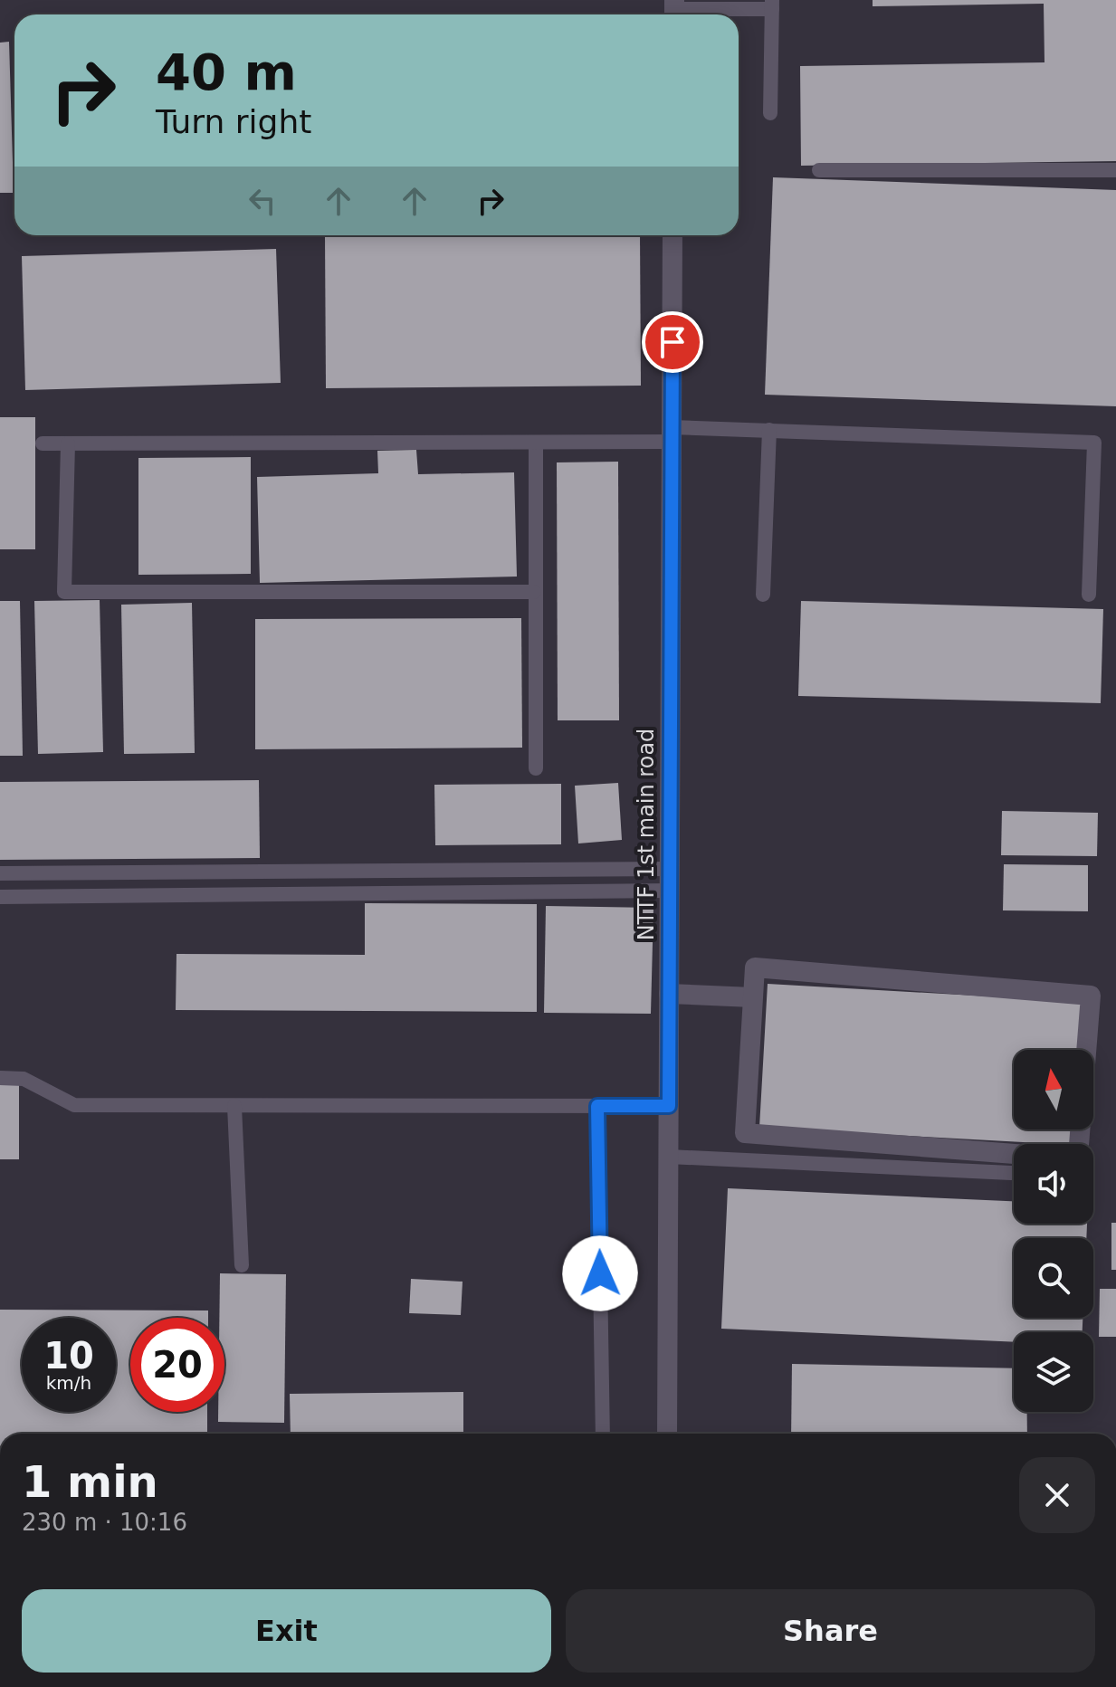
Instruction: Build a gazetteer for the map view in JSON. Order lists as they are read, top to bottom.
{
  "streets": {
    "street": ["NTTF 1st main road"]
  },
  "north": "top",
  "page": {
    "turn": ["40 m", "Turn right"],
    "speed": "10 km/h",
    "limit": "20",
    "heading": ["1 min", "230 m · 10:16"],
    "buttons": ["Exit", "Share"]
  }
}
